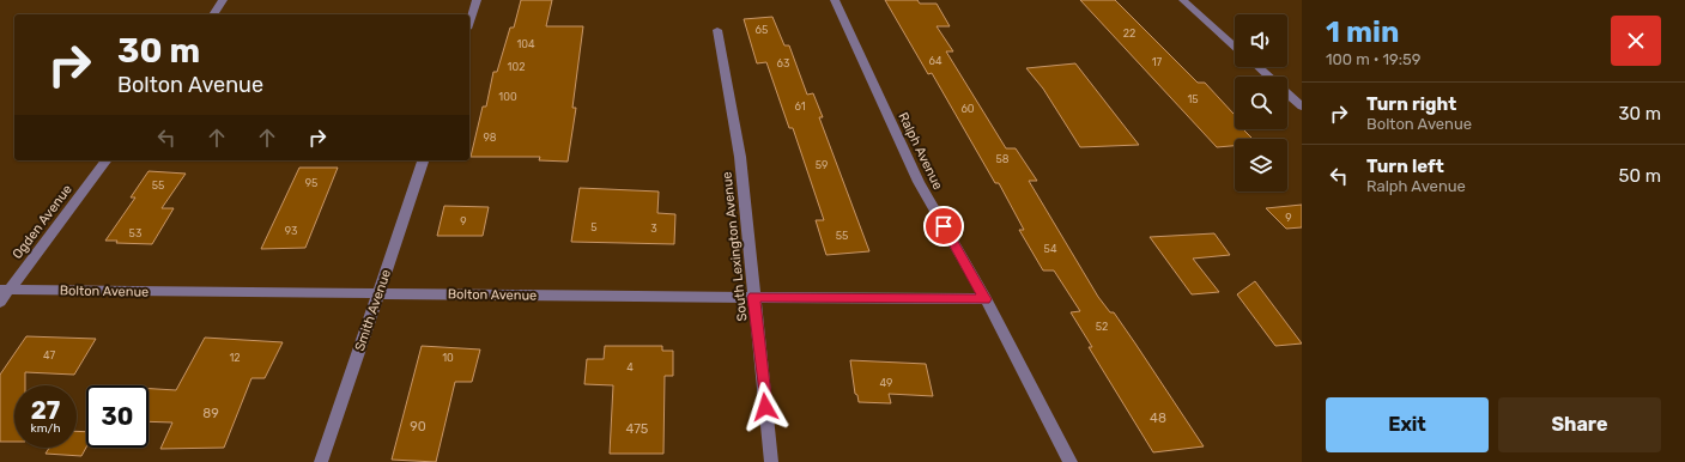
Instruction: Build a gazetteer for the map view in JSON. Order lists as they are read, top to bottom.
{
  "streets": {
    "street": [
      "Ralph Avenue",
      "Ogden Avenue",
      "South Lexington Avenue",
      "Bolton Avenue",
      "Smith Avenue"
    ]
  },
  "crossings": [
    ["Ralph Avenue", "Bolton Avenue"],
    ["Ogden Avenue", "Bolton Avenue"],
    ["South Lexington Avenue", "Bolton Avenue"],
    ["Bolton Avenue", "Smith Avenue"]
  ],
  "house_numbers": [
    "65",
    "22",
    "104",
    "64",
    "17",
    "63",
    "102",
    "100",
    "15",
    "61",
    "60",
    "98",
    "58",
    "59",
    "95",
    "55",
    "9",
    "9",
    "5",
    "3",
    "93",
    "53",
    "55",
    "54",
    "52",
    "47",
    "12",
    "10",
    "4",
    "49",
    "89",
    "48",
    "90",
    "475"
  ],
  "page": {
    "heading": ["1 min", "100 m · 19:59"],
    "turn": ["30 m", "Bolton Avenue"],
    "list": [
      {
        "name": "Turn right",
        "note": "Bolton Avenue",
        "value": "30 m"
      },
      {
        "name": "Turn left",
        "note": "Ralph Avenue",
        "value": "50 m"
      }
    ],
    "speed": "27 km/h",
    "limit": "30",
    "buttons": ["Exit", "Share"]
  }
}
